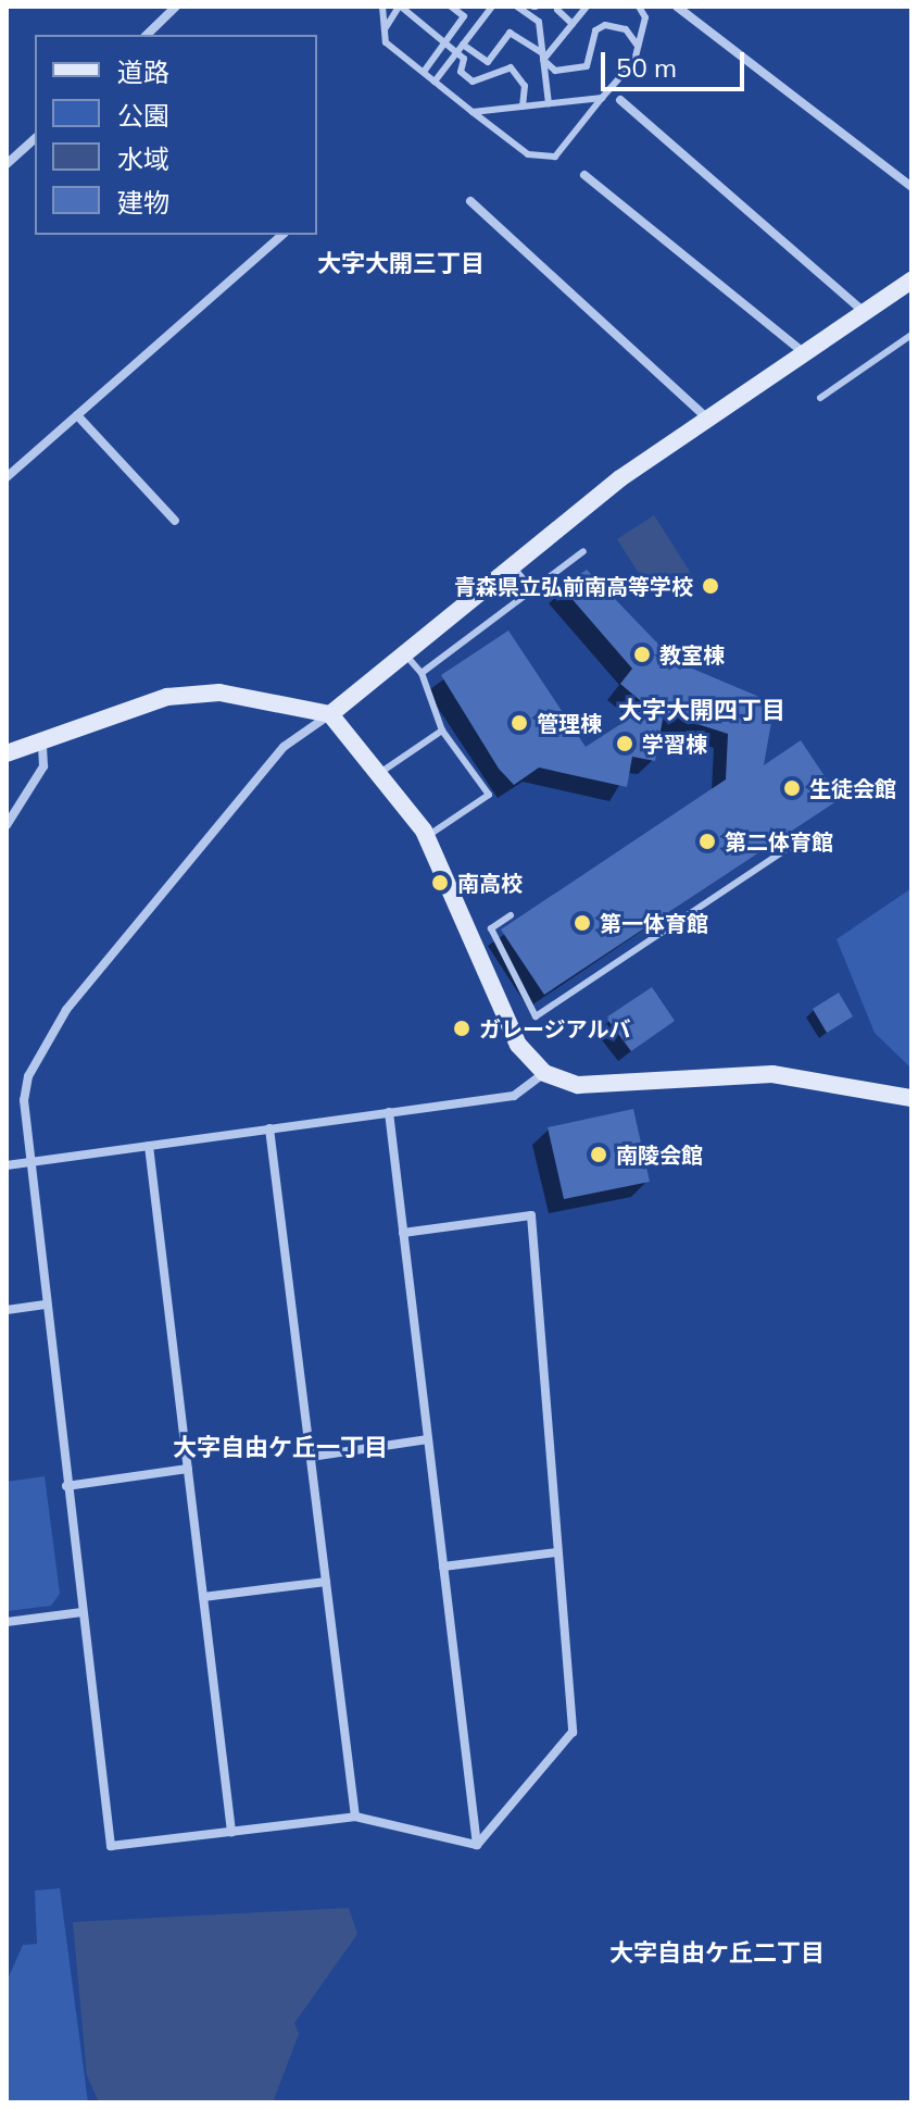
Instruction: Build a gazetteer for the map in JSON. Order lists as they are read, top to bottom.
{
  "districts": [
    "大字大開三丁目",
    "大字大開四丁目",
    "大字自由ケ丘一丁目",
    "大字自由ケ丘二丁目"
  ],
  "places": [
    "青森県立弘前南高等学校",
    "教室棟",
    "管理棟",
    "学習棟",
    "生徒会館",
    "第二体育館",
    "南高校",
    "第一体育館",
    "ガレージアルバ",
    "南陵会館"
  ],
  "legend": [
    "道路",
    "公園",
    "水域",
    "建物"
  ],
  "scale_bar": "50 m"
}
